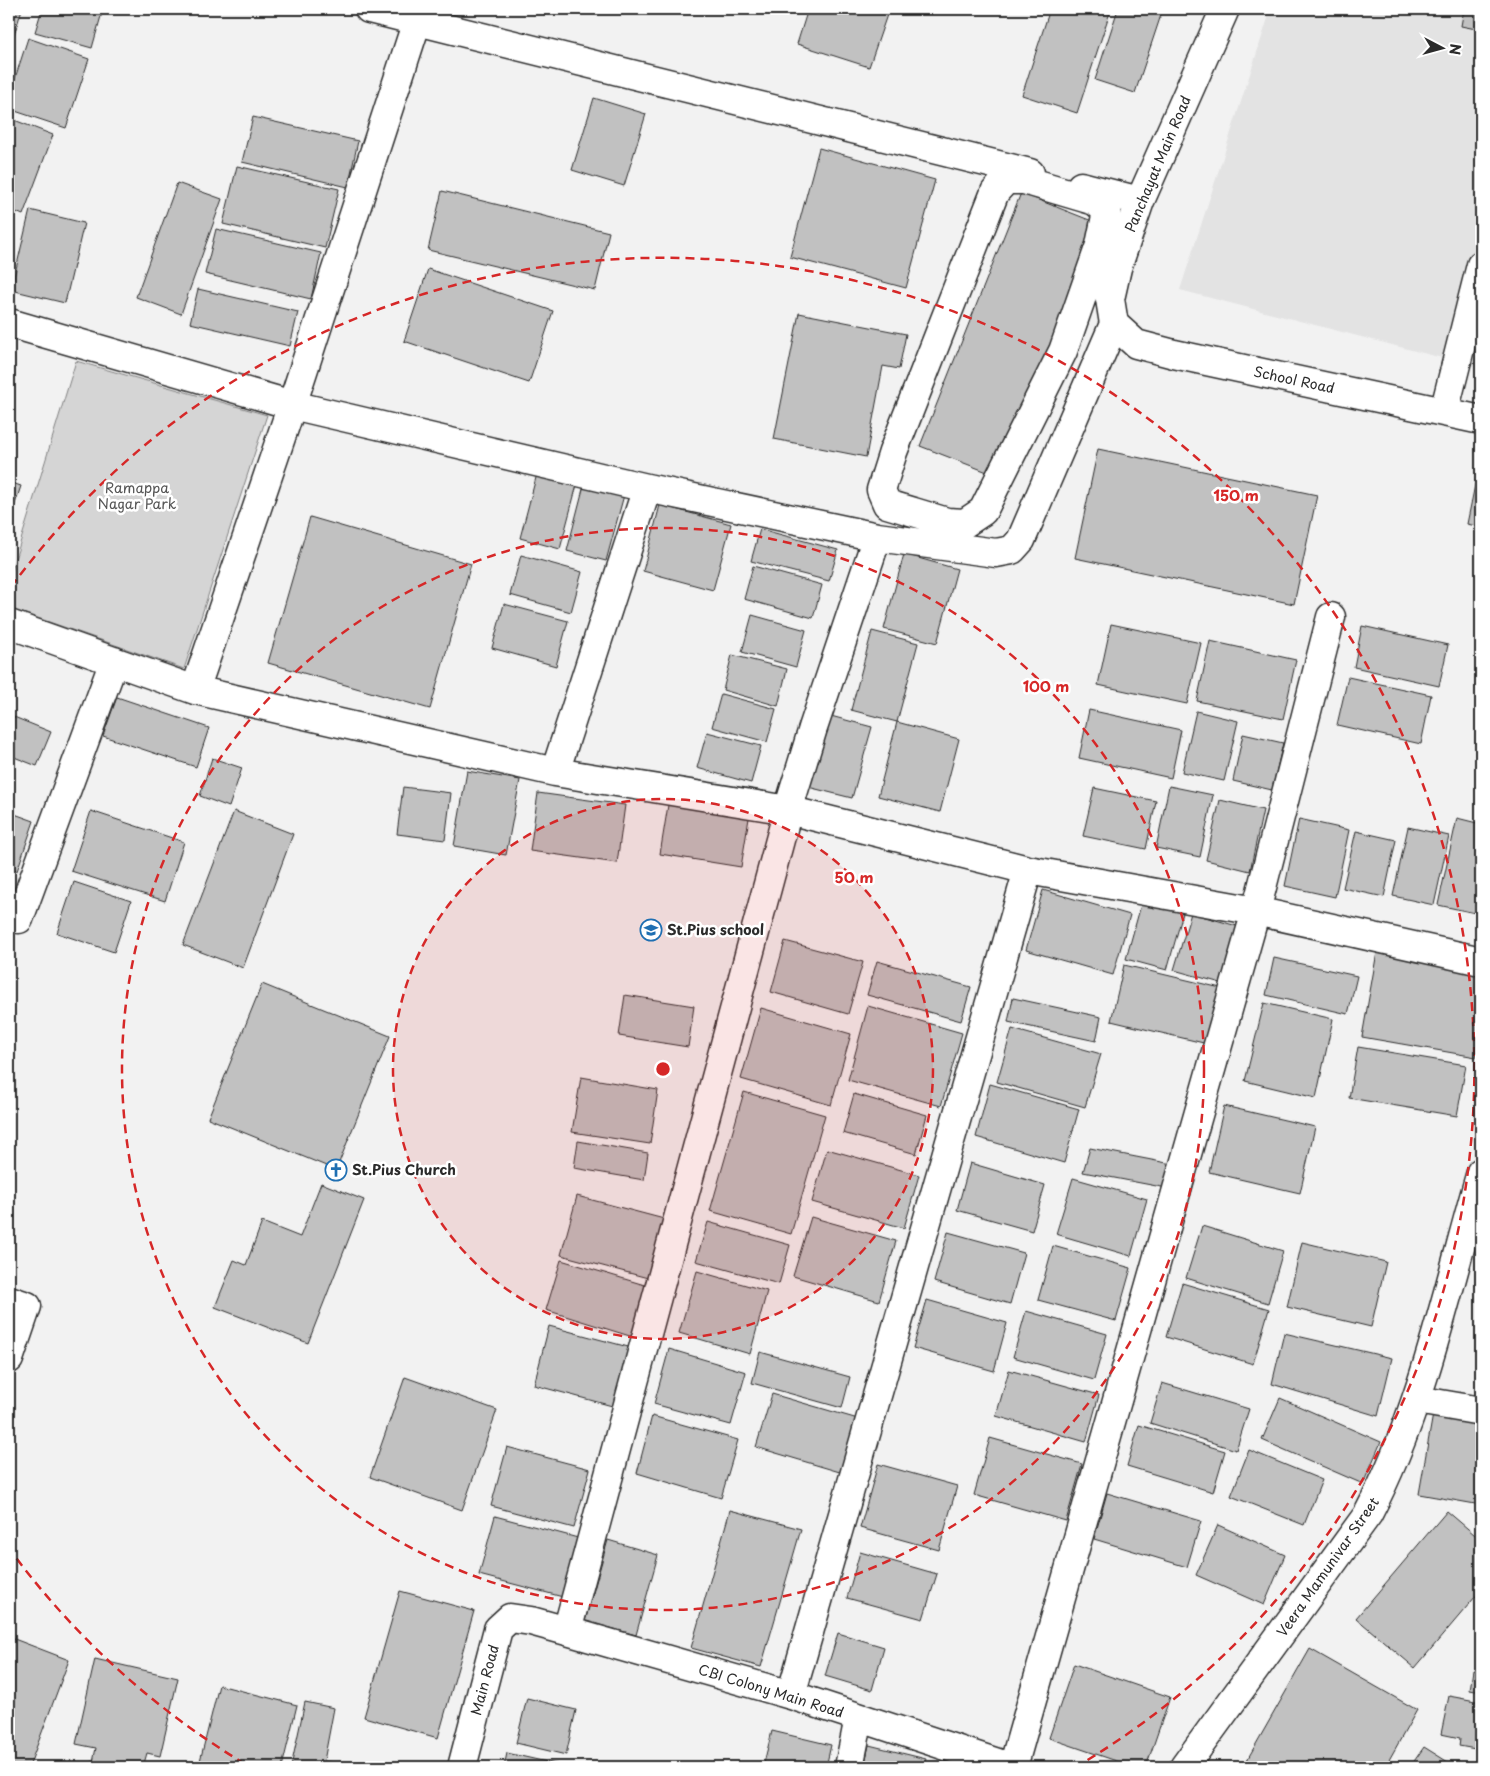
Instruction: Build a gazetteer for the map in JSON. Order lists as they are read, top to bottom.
{
  "streets": {
    "street": [
      "Panchayat Main Road",
      "School Road",
      "Veera Mamunivar Street",
      "Main Road",
      "CBI Colony Main Road"
    ]
  },
  "crossings": [
    ["Panchayat Main Road", "School Road"],
    ["Main Road", "CBI Colony Main Road"]
  ],
  "parks": ["Ramappa Nagar Park"],
  "places": {
    "school or university": ["St.Pius school"],
    "church": ["St.Pius Church"]
  },
  "north": "right",
  "rings": ["150 m", "100 m", "50 m"]
}
